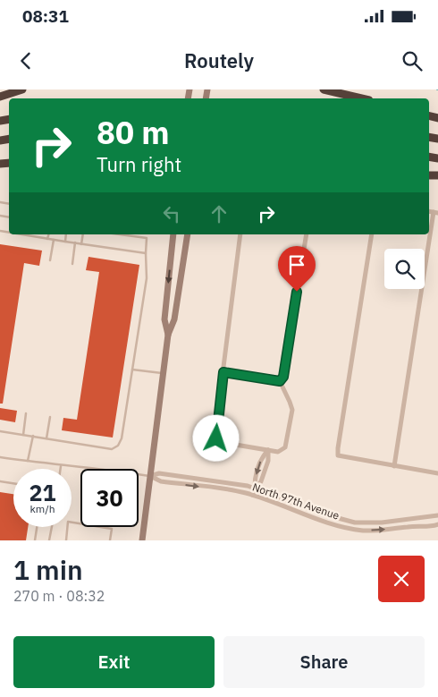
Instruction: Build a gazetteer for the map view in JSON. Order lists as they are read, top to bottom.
{
  "streets": {
    "street": ["North 97th Avenue"]
  },
  "page": {
    "status": "08:31",
    "header": "Routely",
    "turn": ["80 m", "Turn right"],
    "speed": "21 km/h",
    "limit": "30",
    "heading": ["1 min", "270 m · 08:32"],
    "buttons": ["Exit", "Share"]
  }
}
